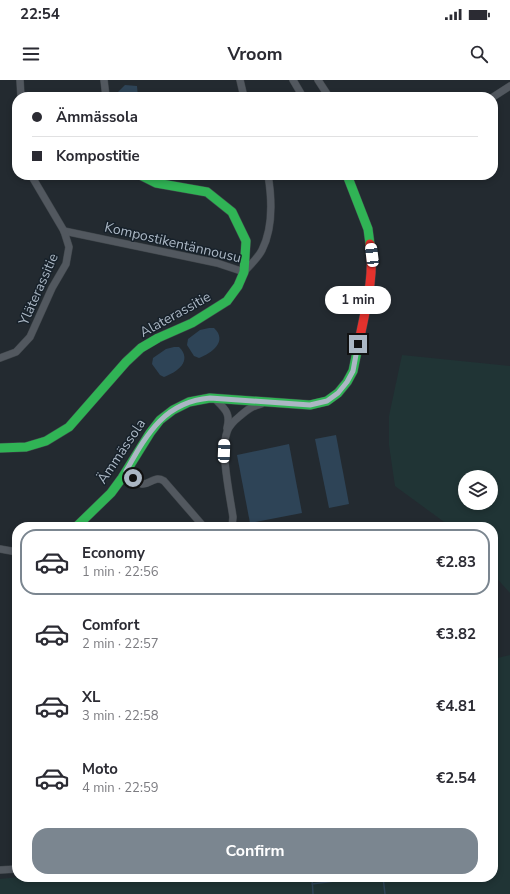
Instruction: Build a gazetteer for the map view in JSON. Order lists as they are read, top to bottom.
{
  "streets": {
    "street": [
      "Kompostikentännousu",
      "Yläterassitie",
      "Alaterassitie",
      "Ämmässola"
    ]
  },
  "crossings": [
    ["Kompostikentännousu", "Yläterassitie"],
    ["Kompostikentännousu", "Alaterassitie"]
  ],
  "page": {
    "status": "22:54",
    "header": "Vroom",
    "banner": ["Ämmässola", "Kompostitie"],
    "bubble": "1 min",
    "list": [
      {
        "name": "Economy",
        "note": "1 min · 22:56",
        "value": "€2.83"
      },
      {
        "name": "Comfort",
        "note": "2 min · 22:57",
        "value": "€3.82"
      },
      {
        "name": "XL",
        "note": "3 min · 22:58",
        "value": "€4.81"
      },
      {
        "name": "Moto",
        "note": "4 min · 22:59",
        "value": "€2.54"
      }
    ],
    "buttons": "Confirm"
  }
}
